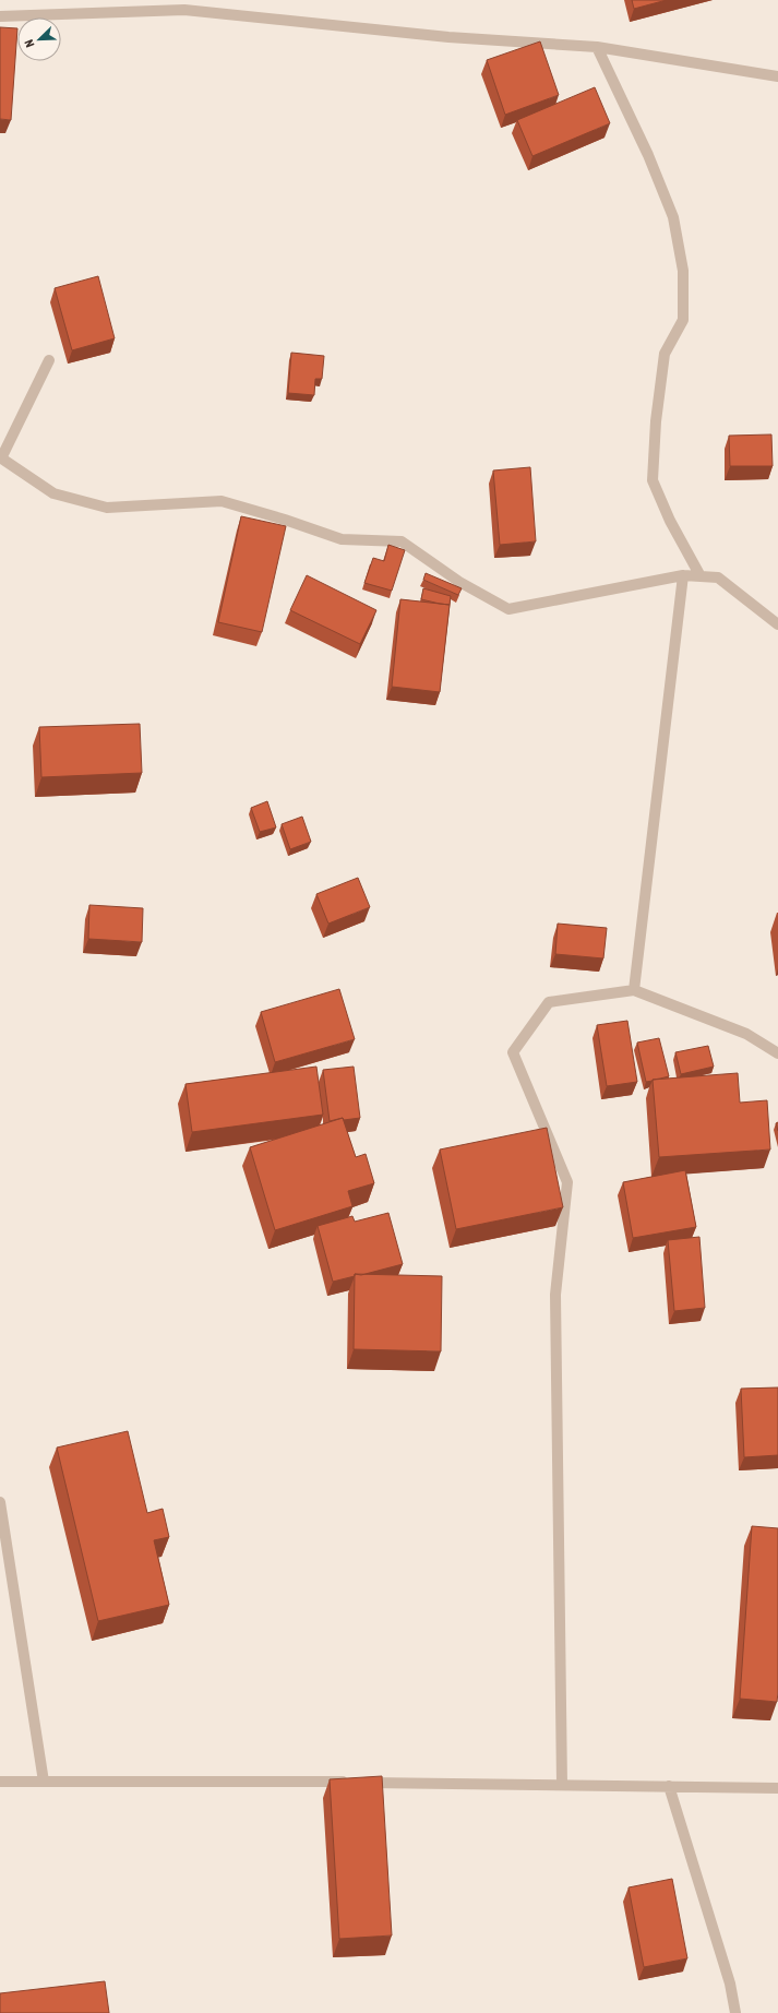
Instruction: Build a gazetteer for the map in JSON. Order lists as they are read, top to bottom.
{
  "north": "bottom left"
}
